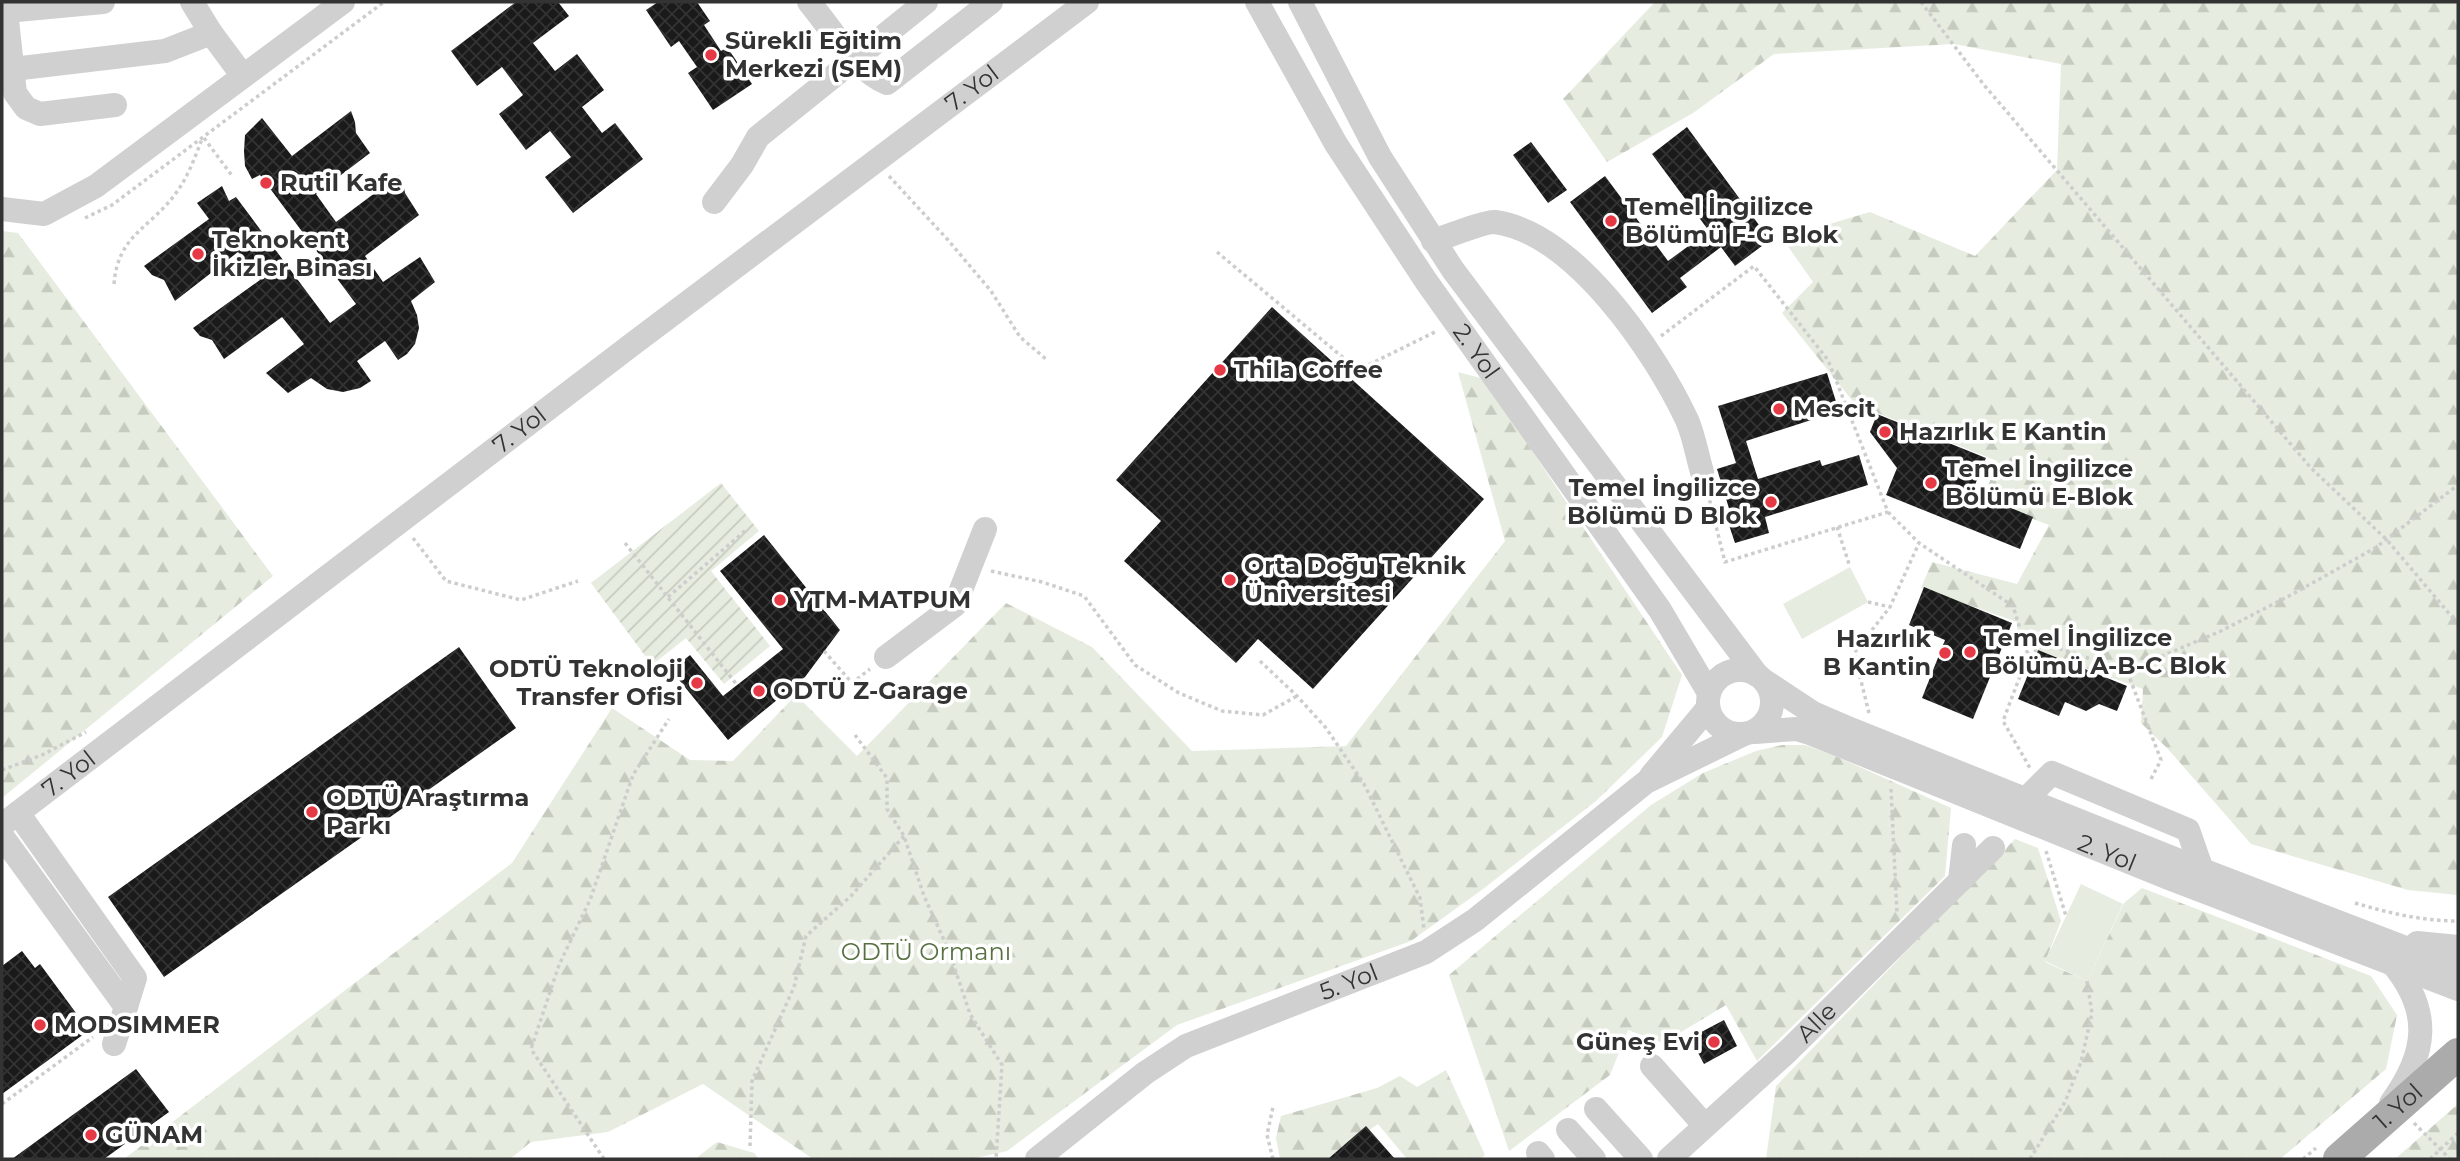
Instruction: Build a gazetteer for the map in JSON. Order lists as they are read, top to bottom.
{
  "streets": {
    "main road": ["1. Yol"],
    "street": [
      "7. Yol",
      "2. Yol",
      "5. Yol",
      "Alle"
    ]
  },
  "crossings": [
    ["2. Yol", "5. Yol"]
  ],
  "parks": ["ODTÜ Ormanı"],
  "places": [
    "Sürekli Eğitim Merkezi (SEM)",
    "Rutil Kafe",
    "Temel İngilizce Bölümü F-G Blok",
    "Teknokent İkizler Binası",
    "Thila Coffee",
    "Mescit",
    "Hazırlık E Kantin",
    "Temel İngilizce Bölümü E-Blok",
    "Temel İngilizce Bölümü D Blok",
    "Orta Doğu Teknik Üniversitesi",
    "YTM-MATPUM",
    "Temel İngilizce Bölümü A-B-C Blok",
    "Hazırlık B Kantin",
    "ODTÜ Teknoloji Transfer Ofisi",
    "ODTÜ Z-Garage",
    "ODTÜ Araştırma Parkı",
    "MODSIMMER",
    "Güneş Evi",
    "GÜNAM"
  ]
}
